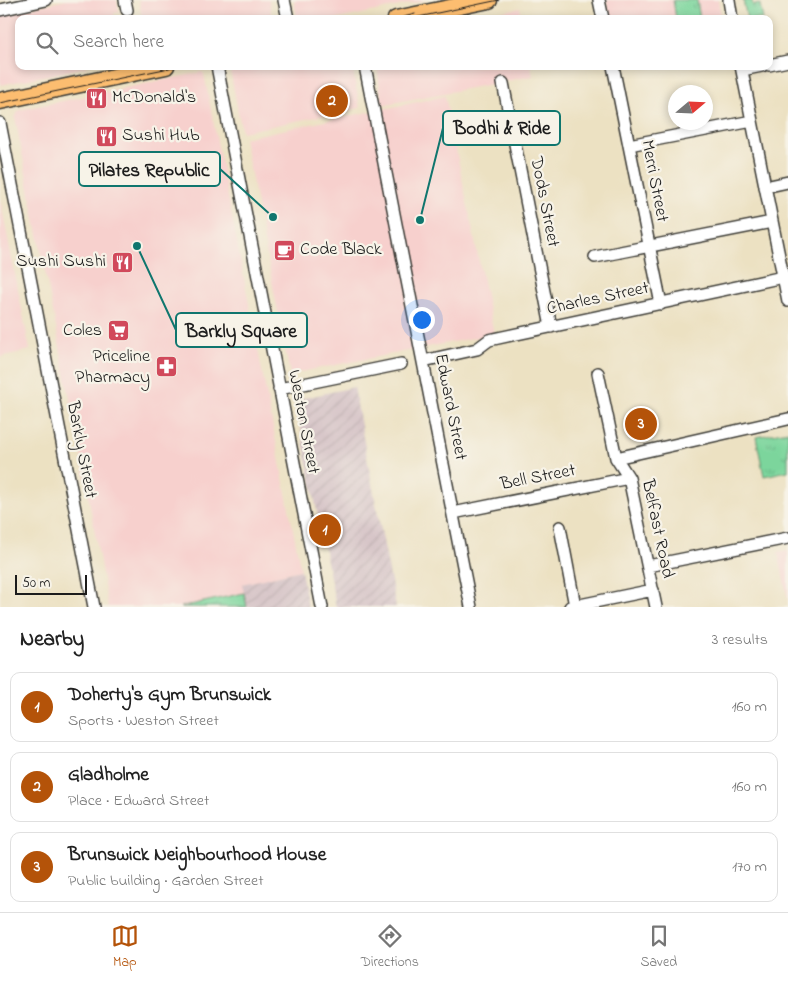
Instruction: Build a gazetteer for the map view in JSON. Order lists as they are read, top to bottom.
{
  "streets": {
    "street": [
      "Merri Street",
      "Dods Street",
      "Charles Street",
      "Edward Street",
      "Weston Street",
      "Barkly Street",
      "Bell Street",
      "Belfast Road"
    ]
  },
  "crossings": [
    ["Merri Street", "Charles Street"],
    ["Dods Street", "Charles Street"],
    ["Charles Street", "Edward Street"],
    ["Edward Street", "Bell Street"],
    ["Bell Street", "Belfast Road"]
  ],
  "places": {
    "restaurant": ["McDonald's", "Sushi Hub", "Sushi Sushi"],
    "other": ["Pilates Republic", "Bodhi & Ride", "Barkly Square"],
    "cafe": ["Code Black"],
    "supermarket": ["Coles"],
    "pharmacy": ["Priceline Pharmacy"]
  },
  "scale_bar": "50 m",
  "north": "right",
  "page": {
    "search": "Search here",
    "pins": ["2", "3", "1"],
    "scale": "50 m",
    "heading": ["Nearby", "3 results"],
    "list": [
      {
        "mark": "1",
        "name": "Doherty's Gym Brunswick",
        "note": "Sports · Weston Street",
        "value": "160 m"
      },
      {
        "mark": "2",
        "name": "Gladholme",
        "note": "Place · Edward Street",
        "value": "160 m"
      },
      {
        "mark": "3",
        "name": "Brunswick Neighbourhood House",
        "note": "Public building · Garden Street",
        "value": "170 m"
      }
    ],
    "nav": ["Map", "Directions", "Saved"]
  }
}
